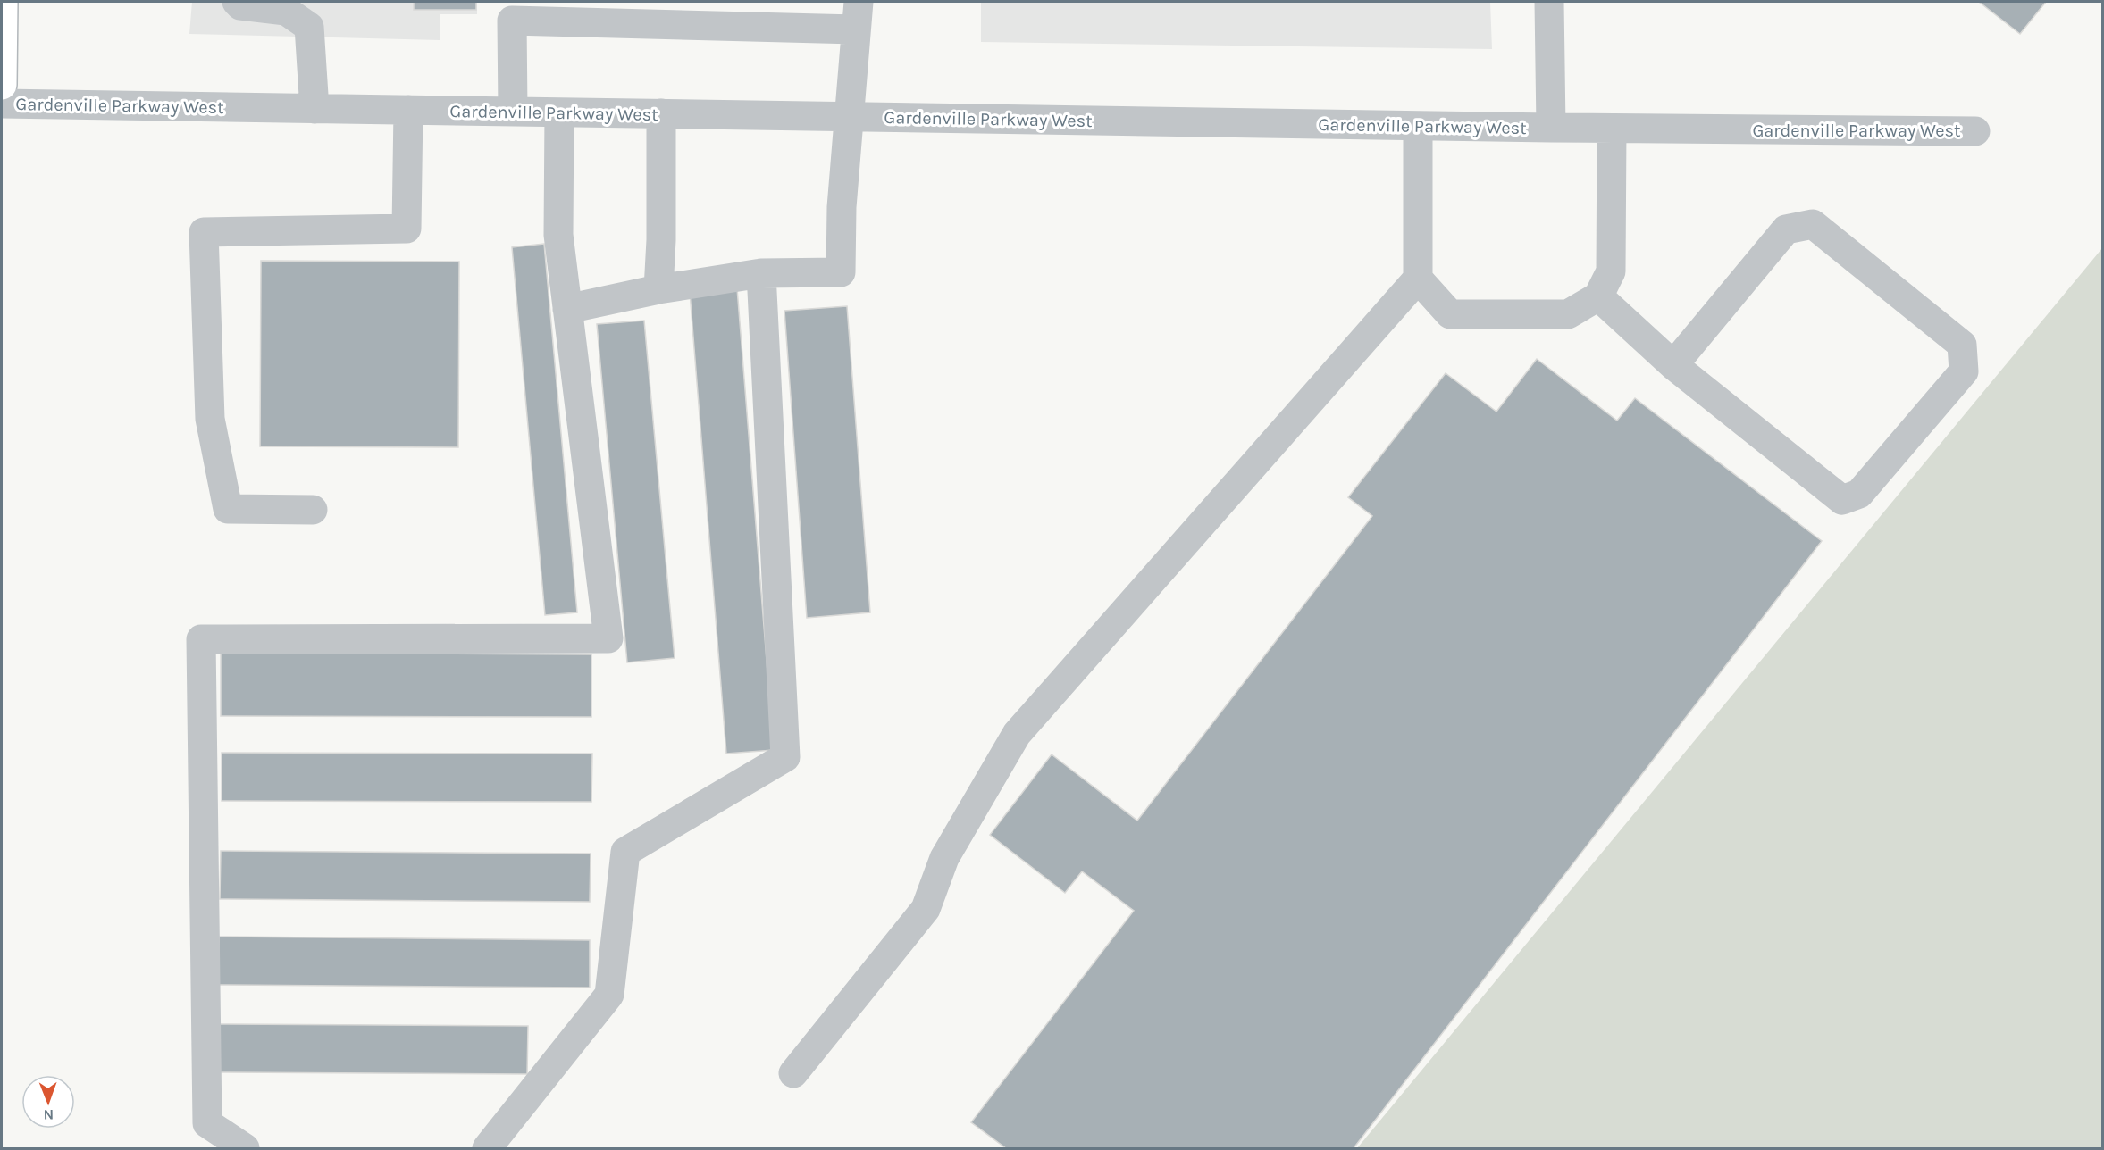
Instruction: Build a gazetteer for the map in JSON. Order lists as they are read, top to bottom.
{
  "streets": {
    "street": ["Gardenville Parkway West"]
  },
  "north": "bottom"
}
